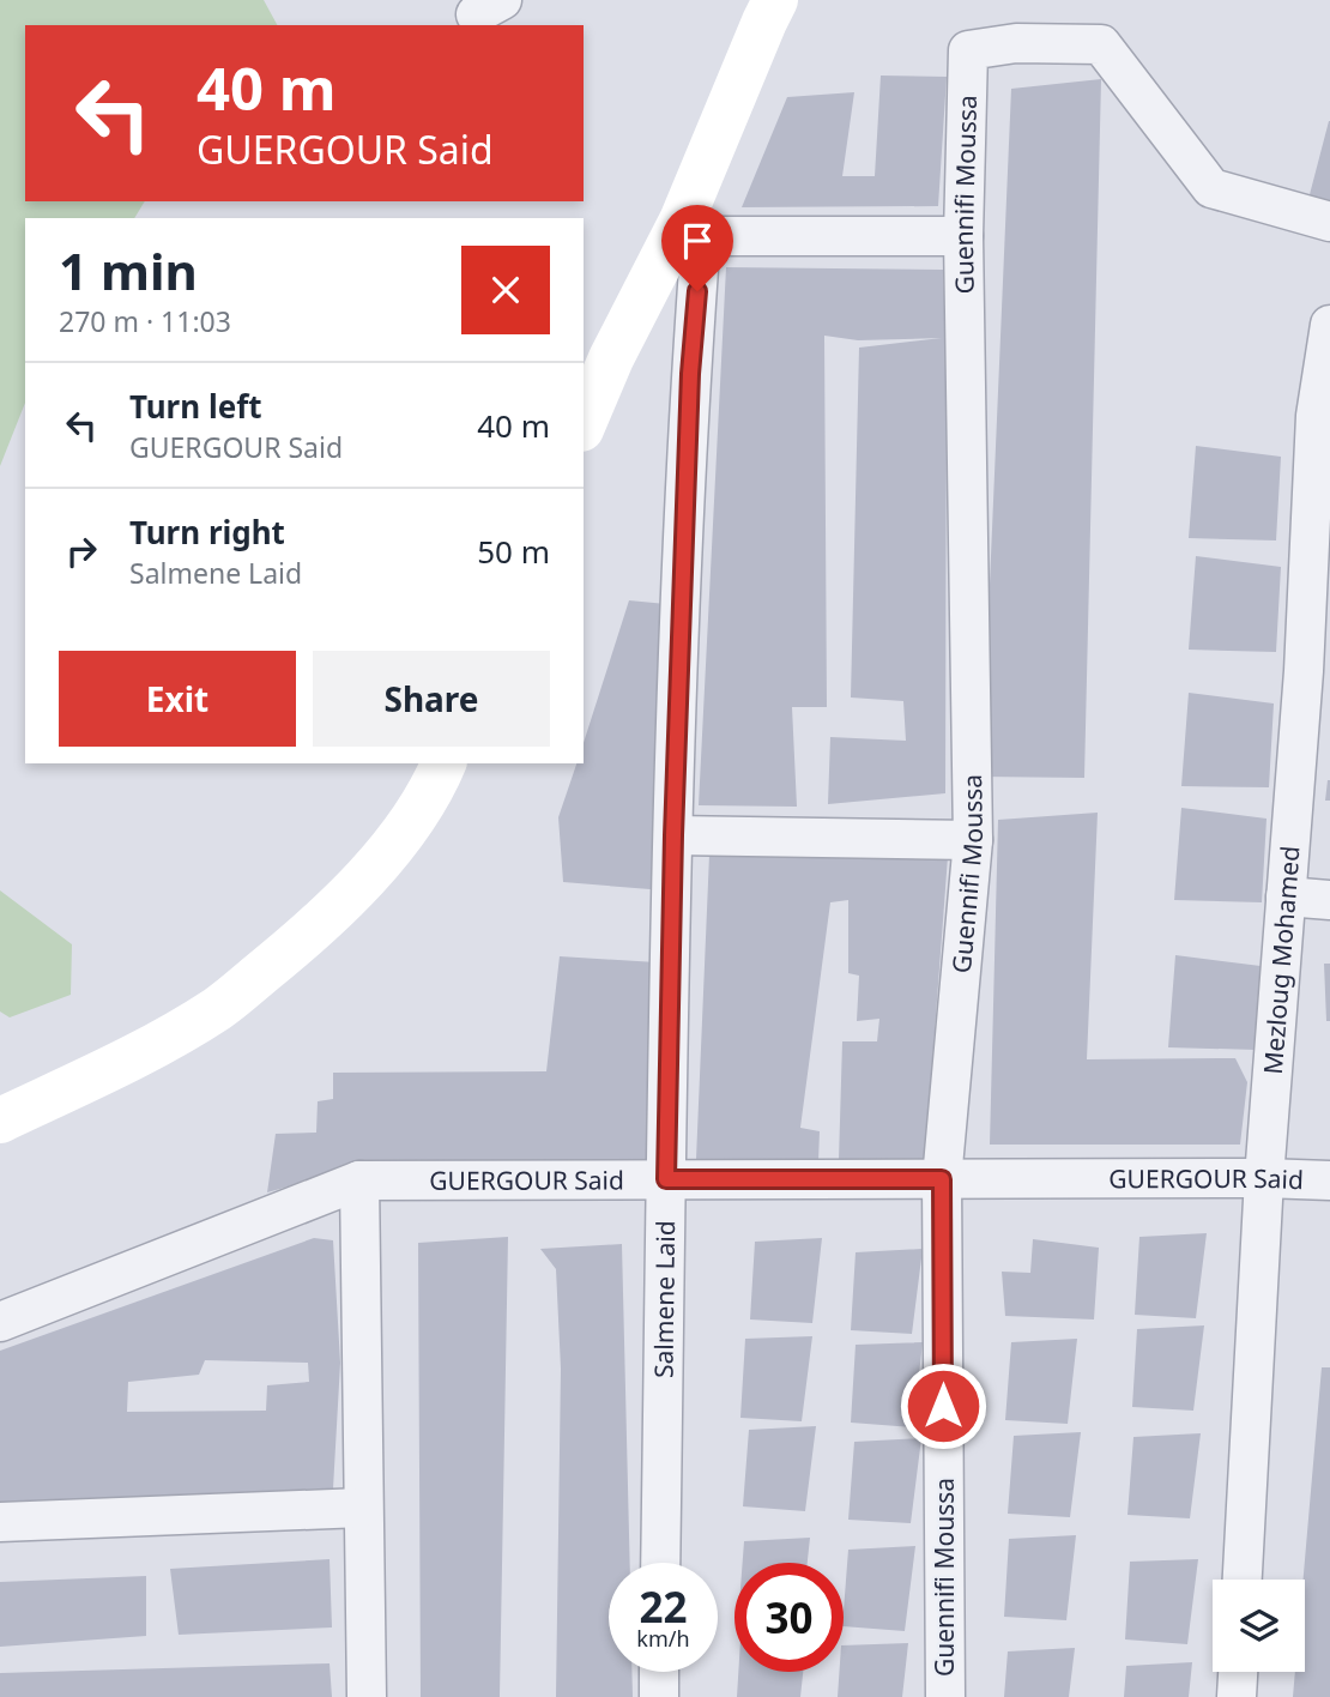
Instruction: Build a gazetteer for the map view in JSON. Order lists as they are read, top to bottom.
{
  "streets": {
    "street": [
      "Guennifi Moussa",
      "Mezloug Mohamed",
      "GUERGOUR Said",
      "Salmene Laid"
    ]
  },
  "crossings": [
    ["Guennifi Moussa", "GUERGOUR Said"],
    ["Mezloug Mohamed", "GUERGOUR Said"],
    ["GUERGOUR Said", "Salmene Laid"]
  ],
  "page": {
    "turn": ["40 m", "GUERGOUR Said"],
    "heading": ["1 min", "270 m · 11:03"],
    "list": [
      {
        "name": "Turn left",
        "note": "GUERGOUR Said",
        "value": "40 m"
      },
      {
        "name": "Turn right",
        "note": "Salmene Laid",
        "value": "50 m"
      }
    ],
    "buttons": ["Exit", "Share"],
    "speed": "22 km/h",
    "limit": "30"
  }
}
